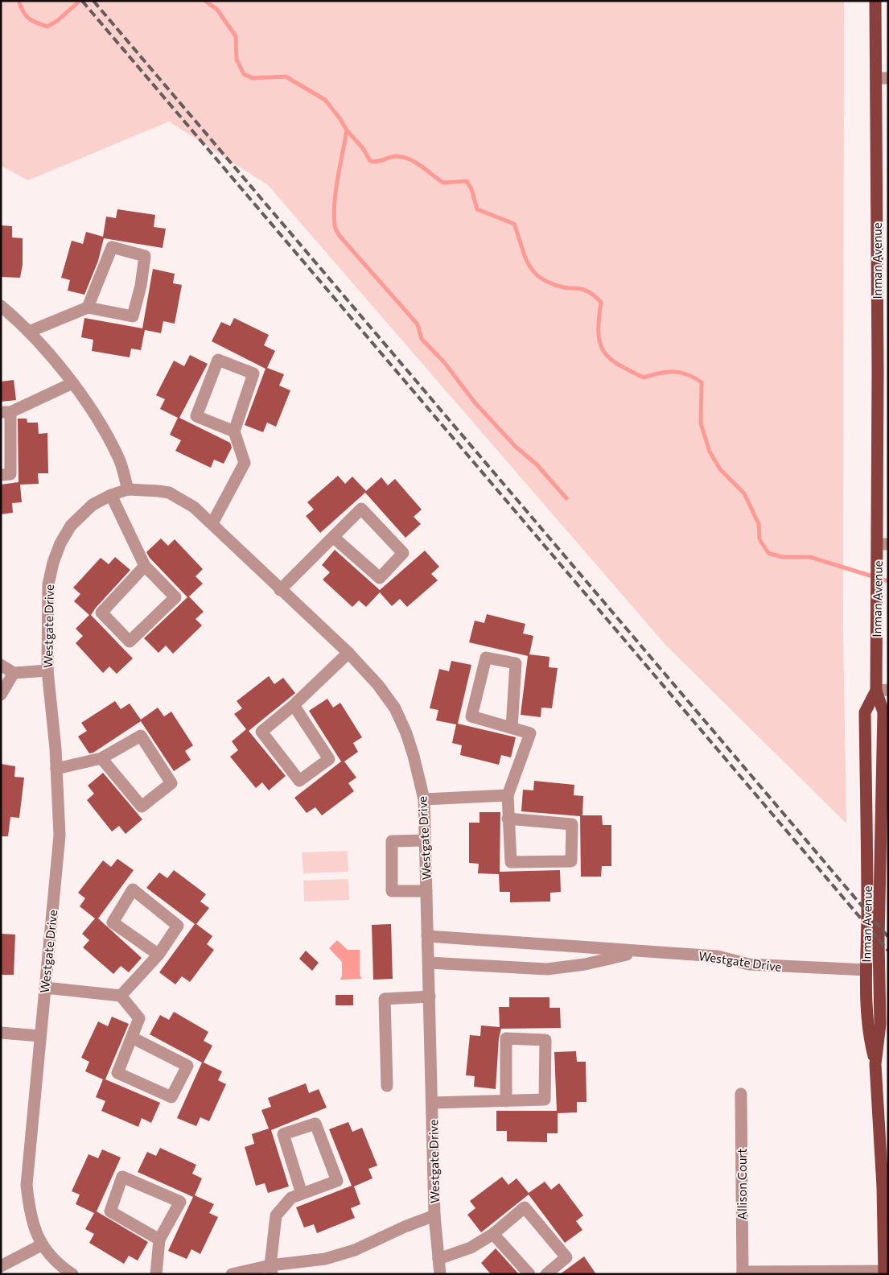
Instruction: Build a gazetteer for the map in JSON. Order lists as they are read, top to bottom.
{
  "streets": {
    "main road": ["Inman Avenue"],
    "street": ["Westgate Drive", "Allison Court"]
  },
  "crossings": [
    ["Inman Avenue", "Westgate Drive"]
  ]
}
